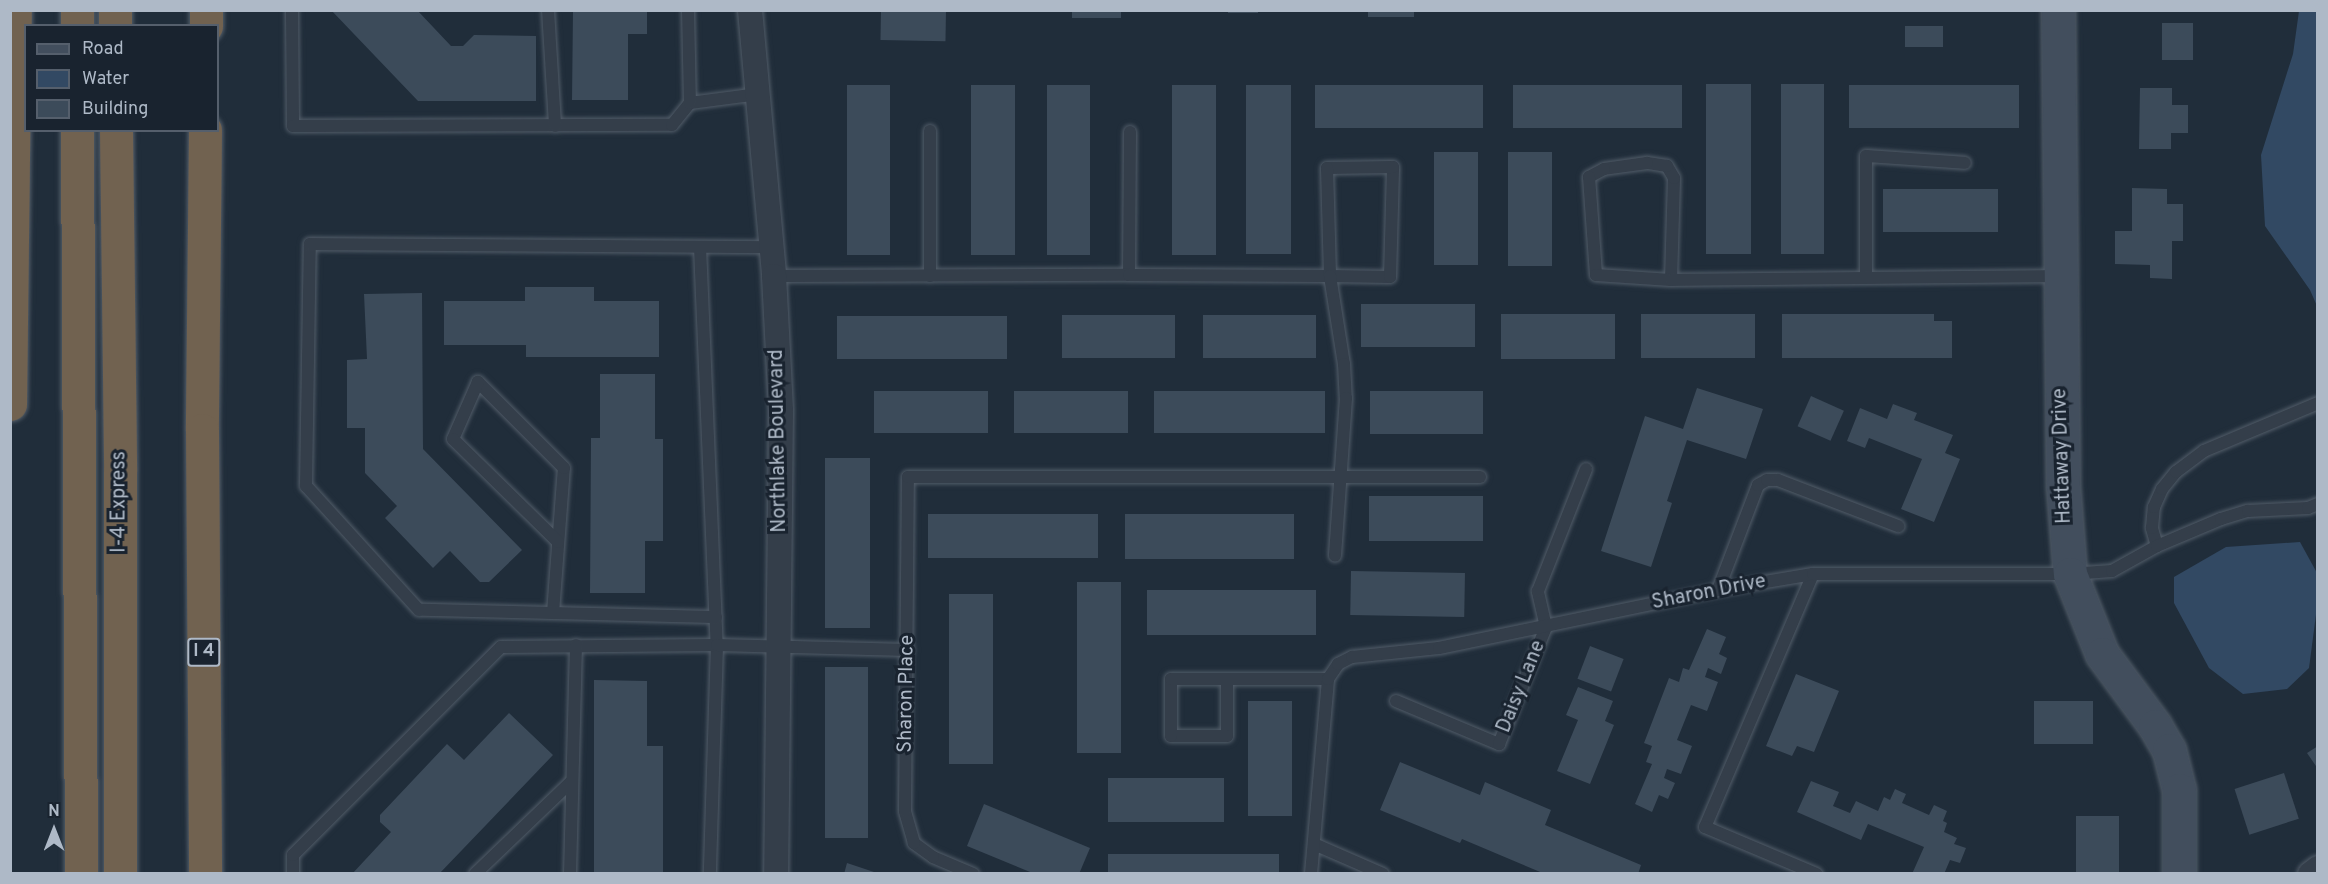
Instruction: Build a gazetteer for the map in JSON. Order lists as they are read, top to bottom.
{
  "streets": {
    "highway": ["I-4 Express", "I 4"],
    "street": ["Northlake Boulevard", "Hattaway Drive"],
    "lane": ["Sharon Drive", "Daisy Lane", "Sharon Place"]
  },
  "crossings": [
    ["Hattaway Drive", "Sharon Drive"],
    ["Sharon Drive", "Daisy Lane"]
  ],
  "legend": ["Road", "Water", "Building"],
  "north": "top"
}
